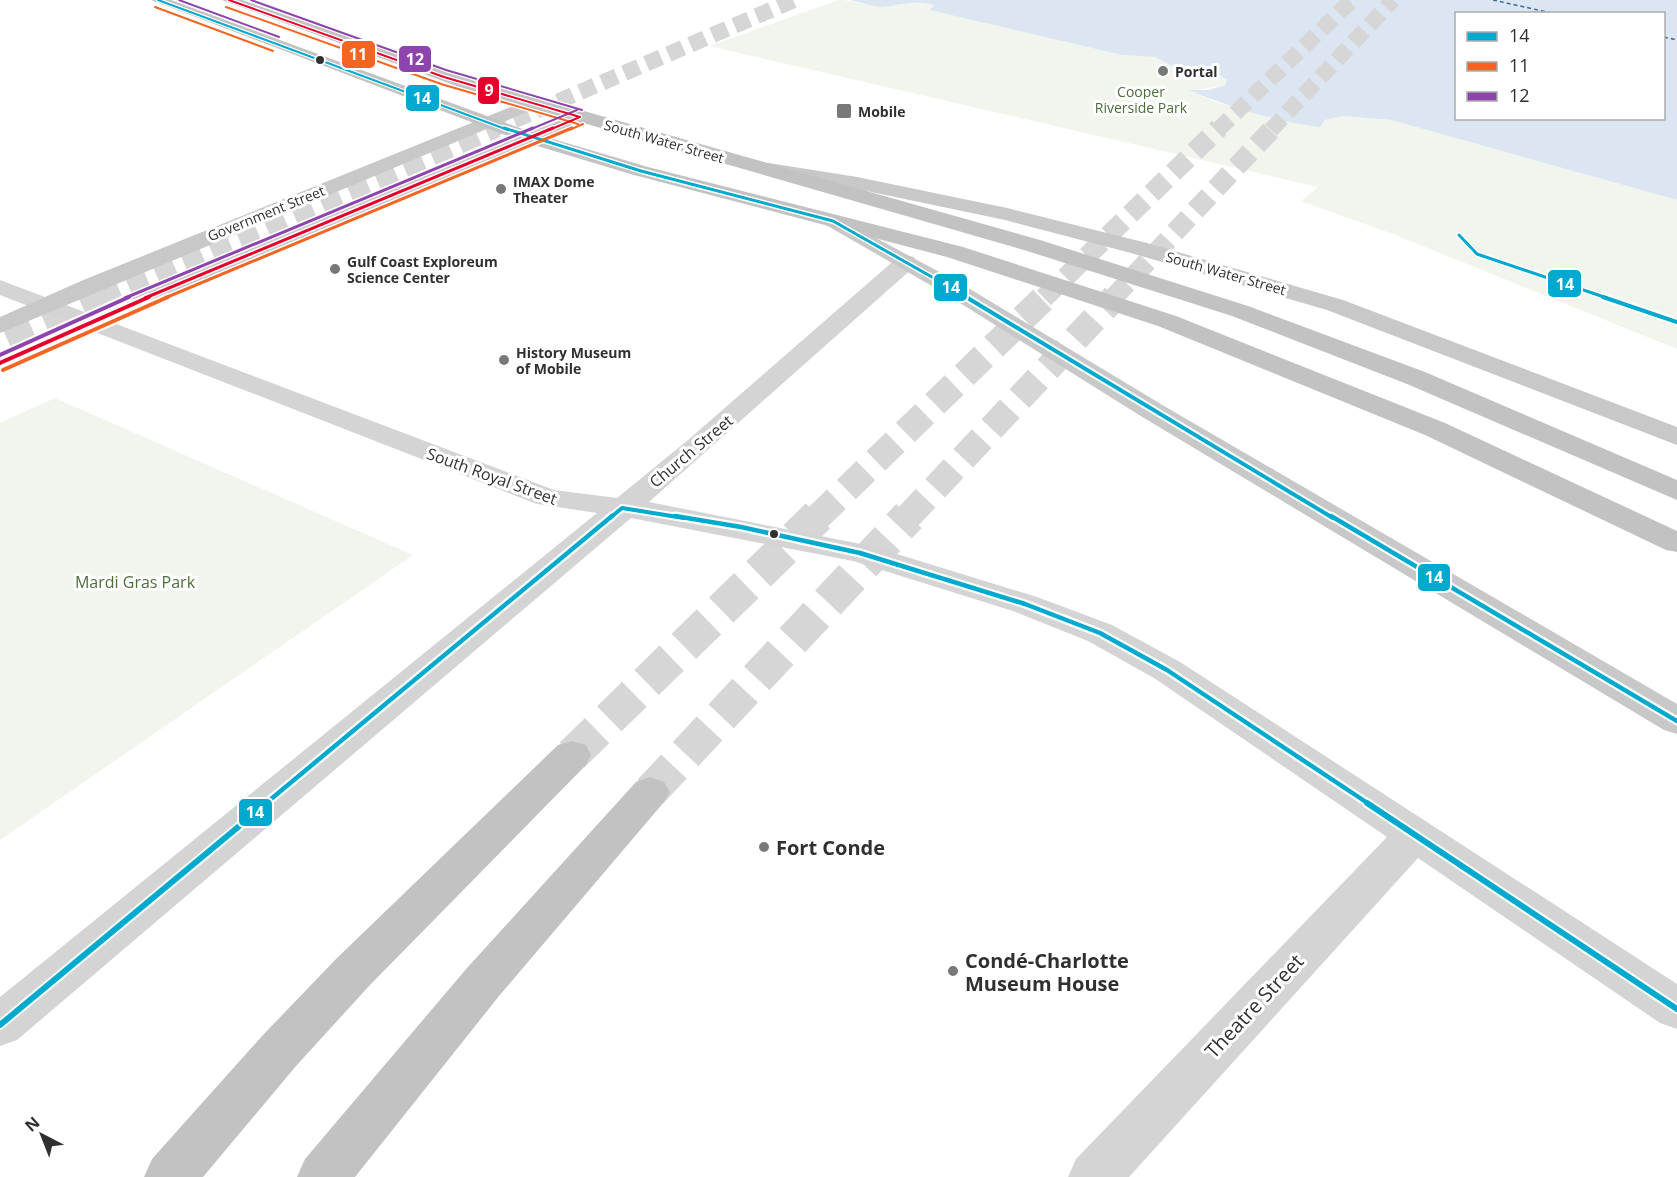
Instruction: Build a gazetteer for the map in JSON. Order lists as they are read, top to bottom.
{
  "streets": {
    "highway": ["South Water Street"],
    "main road": ["Government Street"],
    "street": ["Church Street", "South Royal Street", "Theatre Street"]
  },
  "crossings": [
    ["South Water Street", "Government Street"],
    ["South Water Street", "Church Street"],
    ["Government Street", "South Royal Street"],
    ["Church Street", "South Royal Street"],
    ["South Royal Street", "Theatre Street"]
  ],
  "parks": ["Cooper Riverside Park", "Mardi Gras Park"],
  "places": {
    "other": [
      "Portal",
      "IMAX Dome Theater",
      "Gulf Coast Exploreum Science Center",
      "History Museum of Mobile",
      "Fort Conde",
      "Condé-Charlotte Museum House"
    ],
    "transit": ["Mobile"]
  },
  "lines": [
    "transit line 14",
    "transit line 12",
    "transit line 9",
    "transit line 11"
  ],
  "legend": ["14", "11", "12"],
  "north": "top left"
}
